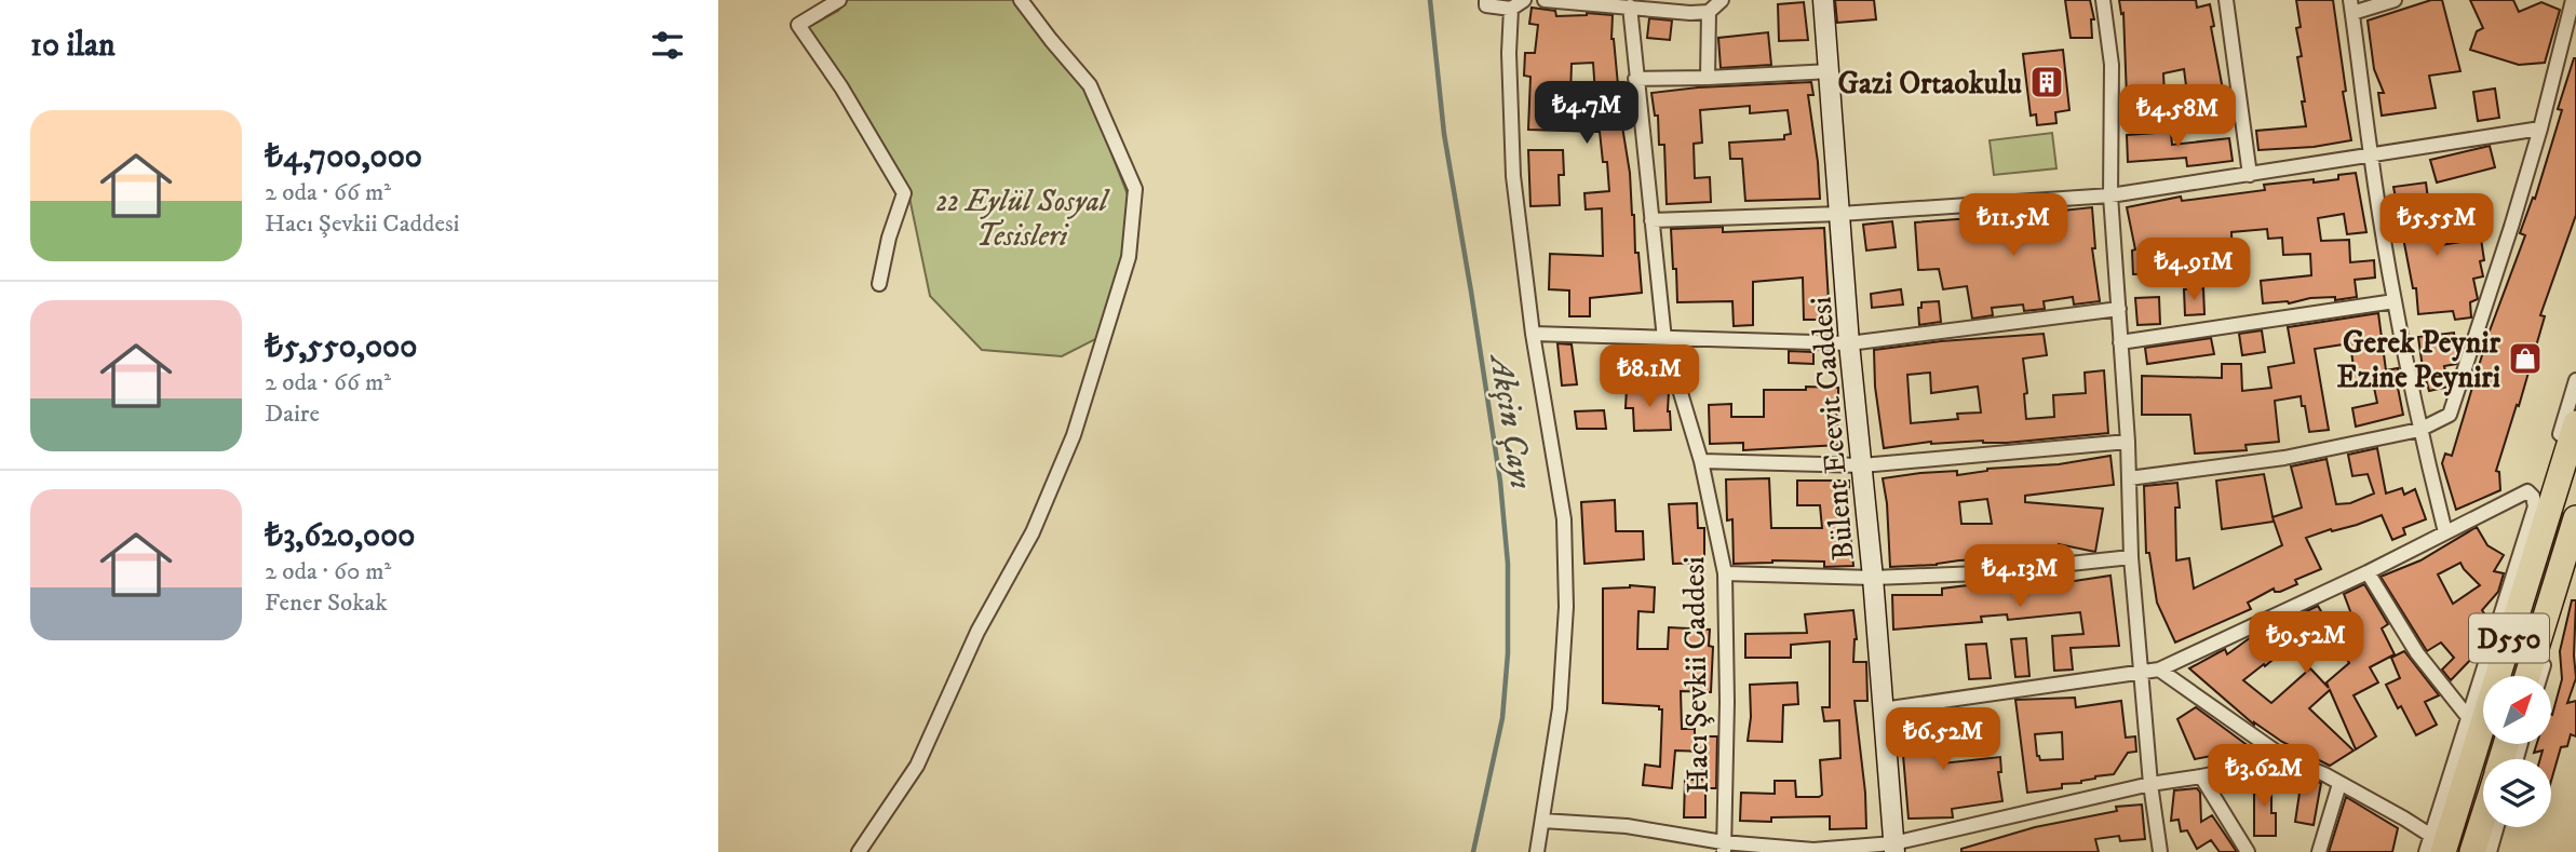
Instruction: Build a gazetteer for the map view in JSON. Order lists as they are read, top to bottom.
{
  "streets": {
    "highway": ["D550"],
    "main road": ["Bülent Ecevit Caddesi"],
    "street": ["Hacı Şevkii Caddesi"]
  },
  "water": ["Akçin Çayı"],
  "parks": ["22 Eylül Sosyal Tesisleri"],
  "places": {
    "building": ["Gazi Ortaokulu"],
    "shop": ["Gerek Peynir Ezine Peyniri"]
  },
  "north": "top right",
  "page": {
    "heading": "10 ilan",
    "price": [
      "₺4.7M",
      "₺4.58M",
      "₺11.5M",
      "₺5.55M",
      "₺4.91M",
      "₺8.1M",
      "₺4.13M",
      "₺9.52M",
      "₺6.52M",
      "₺3.62M"
    ],
    "list": [
      {
        "name": "₺4,700,000",
        "note": "2 oda · 66 m² · Hacı Şevkii Caddesi"
      },
      {
        "name": "₺5,550,000",
        "note": "2 oda · 66 m² · Daire"
      },
      {
        "name": "₺3,620,000",
        "note": "2 oda · 60 m² · Fener Sokak"
      }
    ]
  }
}
